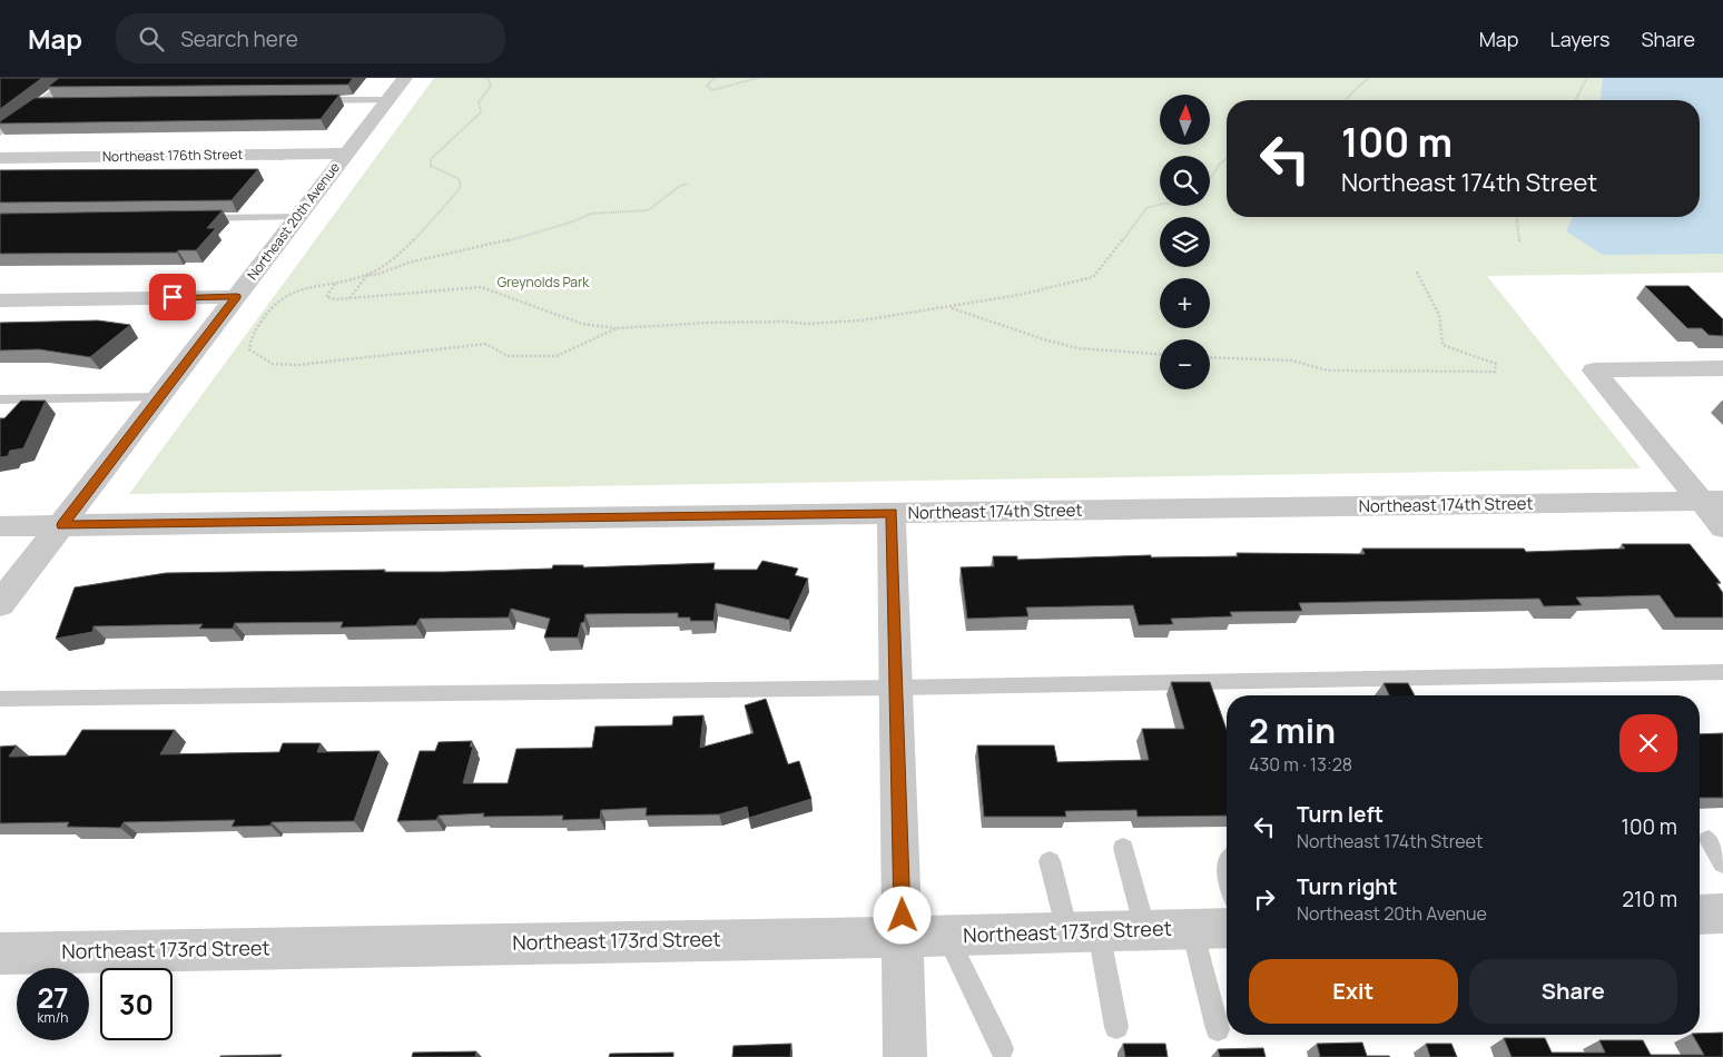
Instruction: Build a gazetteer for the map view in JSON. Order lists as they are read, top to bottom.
{
  "streets": {
    "street": [
      "Northeast 176th Street",
      "Northeast 20th Avenue",
      "Northeast 174th Street",
      "Northeast 173rd Street"
    ]
  },
  "crossings": [
    ["Northeast 176th Street", "Northeast 20th Avenue"],
    ["Northeast 20th Avenue", "Northeast 174th Street"]
  ],
  "parks": ["Greynolds Park"],
  "north": "top",
  "page": {
    "header": "Map",
    "search": "Search here",
    "nav": ["Map", "Layers", "Share"],
    "map_buttons": ["+", "−"],
    "turn": ["100 m", "Northeast 174th Street"],
    "heading": ["2 min", "430 m · 13:28"],
    "list": [
      {
        "name": "Turn left",
        "note": "Northeast 174th Street",
        "value": "100 m"
      },
      {
        "name": "Turn right",
        "note": "Northeast 20th Avenue",
        "value": "210 m"
      }
    ],
    "buttons": ["Exit", "Share"],
    "speed": "27 km/h",
    "limit": "30"
  }
}
